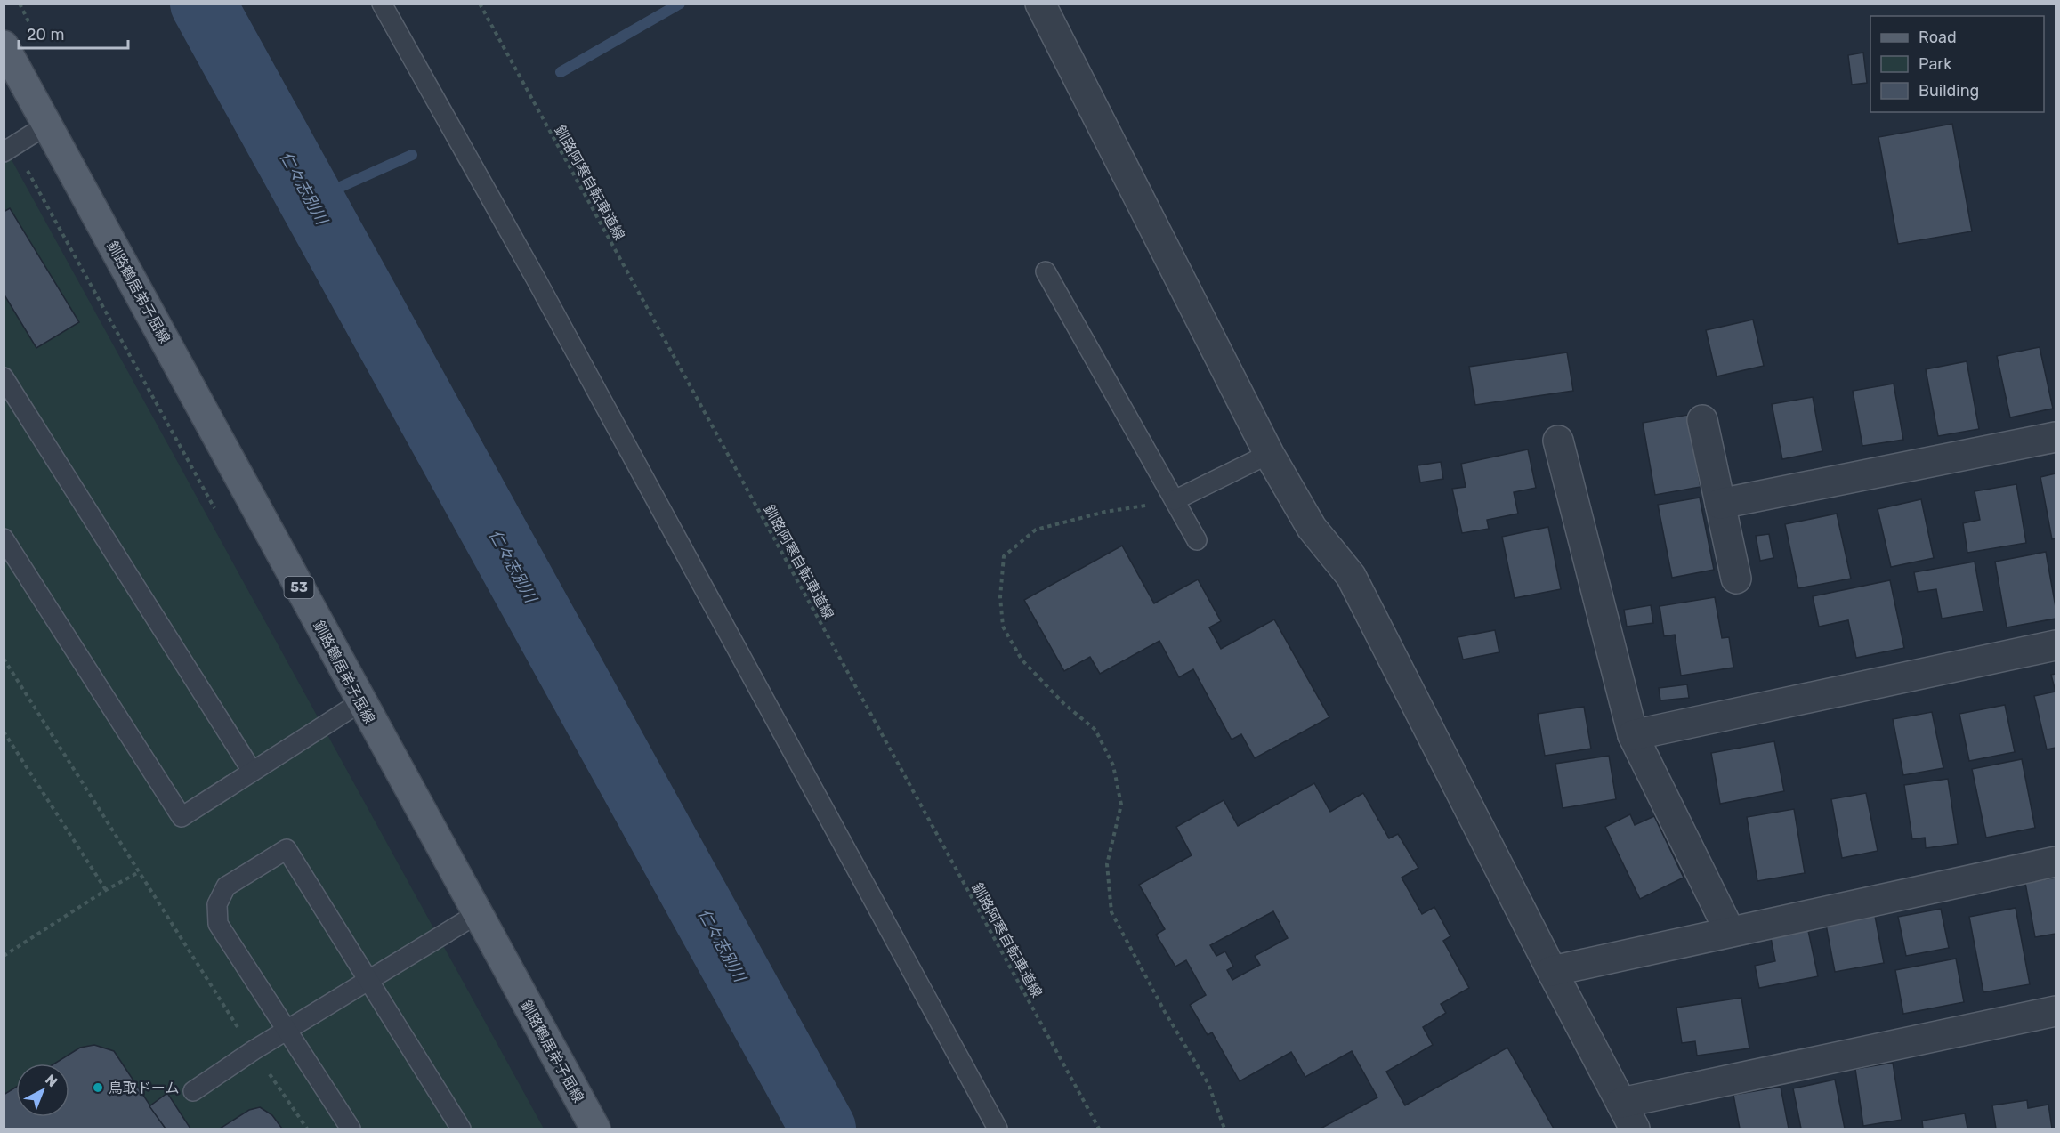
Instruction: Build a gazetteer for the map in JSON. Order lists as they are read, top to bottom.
{
  "streets": {
    "main road": ["釧路鶴居弟子屈線", "53"],
    "path": ["釧路阿寒自転車道線"]
  },
  "water": ["仁々志別川"],
  "places": ["鳥取ドーム"],
  "legend": ["Road", "Park", "Building"],
  "scale_bar": "20 m",
  "north": "top right"
}
